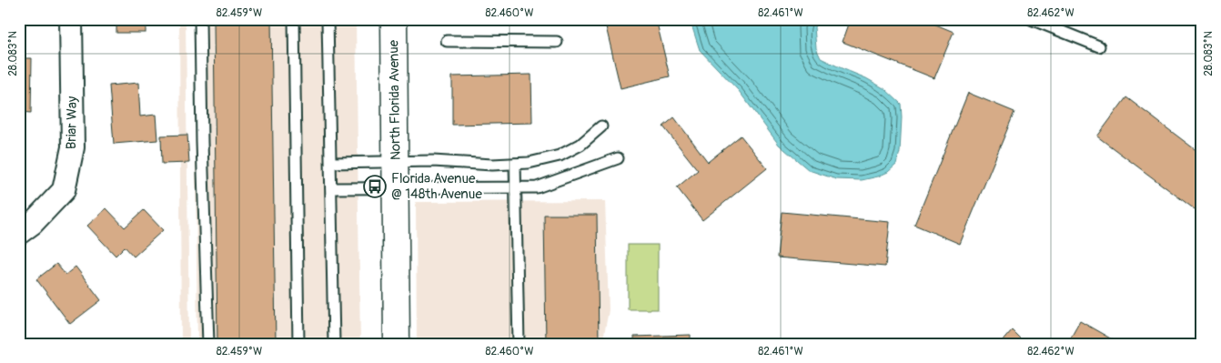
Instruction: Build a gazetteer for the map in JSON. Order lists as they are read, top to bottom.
{
  "streets": {
    "main road": ["North Florida Avenue"],
    "street": ["Briar Way"]
  },
  "places": {
    "bus stop": ["Florida Avenue @ 148th Avenue"]
  },
  "coordinates": [
    "82.459°W",
    "82.460°W",
    "82.461°W",
    "82.462°W",
    "28.083°N"
  ]
}
